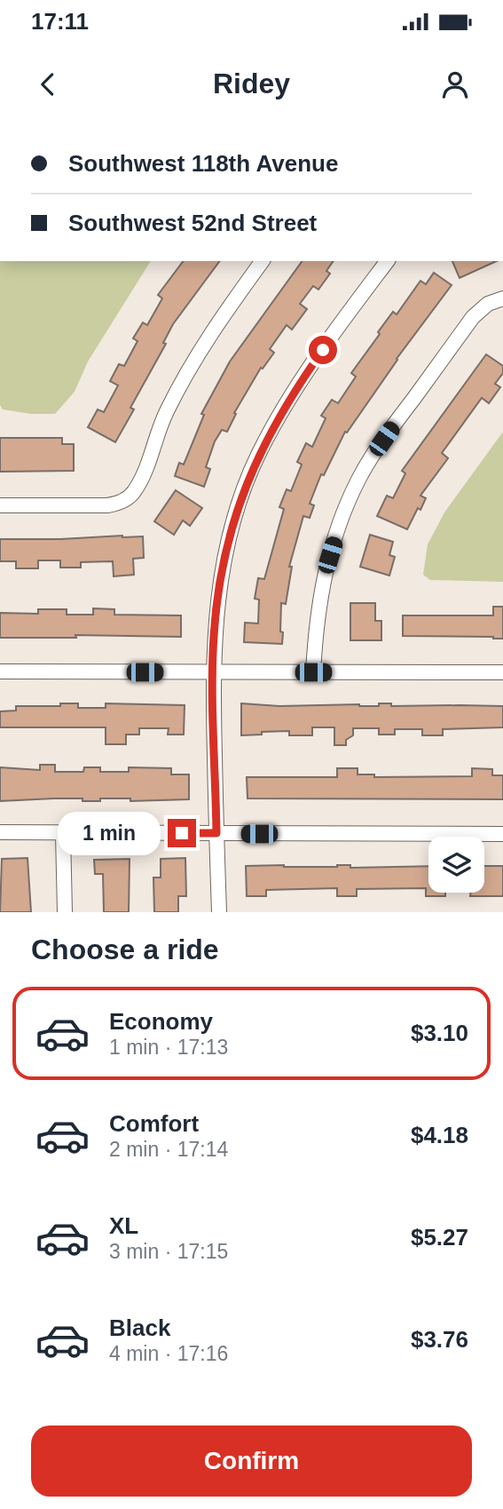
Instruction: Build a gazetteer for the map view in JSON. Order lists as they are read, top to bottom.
{
  "page": {
    "status": "17:11",
    "header": "Ridey",
    "banner": ["Southwest 118th Avenue", "Southwest 52nd Street"],
    "bubble": "1 min",
    "heading": "Choose a ride",
    "list": [
      {
        "name": "Economy",
        "note": "1 min · 17:13",
        "value": "$3.10"
      },
      {
        "name": "Comfort",
        "note": "2 min · 17:14",
        "value": "$4.18"
      },
      {
        "name": "XL",
        "note": "3 min · 17:15",
        "value": "$5.27"
      },
      {
        "name": "Black",
        "note": "4 min · 17:16",
        "value": "$3.76"
      }
    ],
    "buttons": "Confirm"
  }
}
